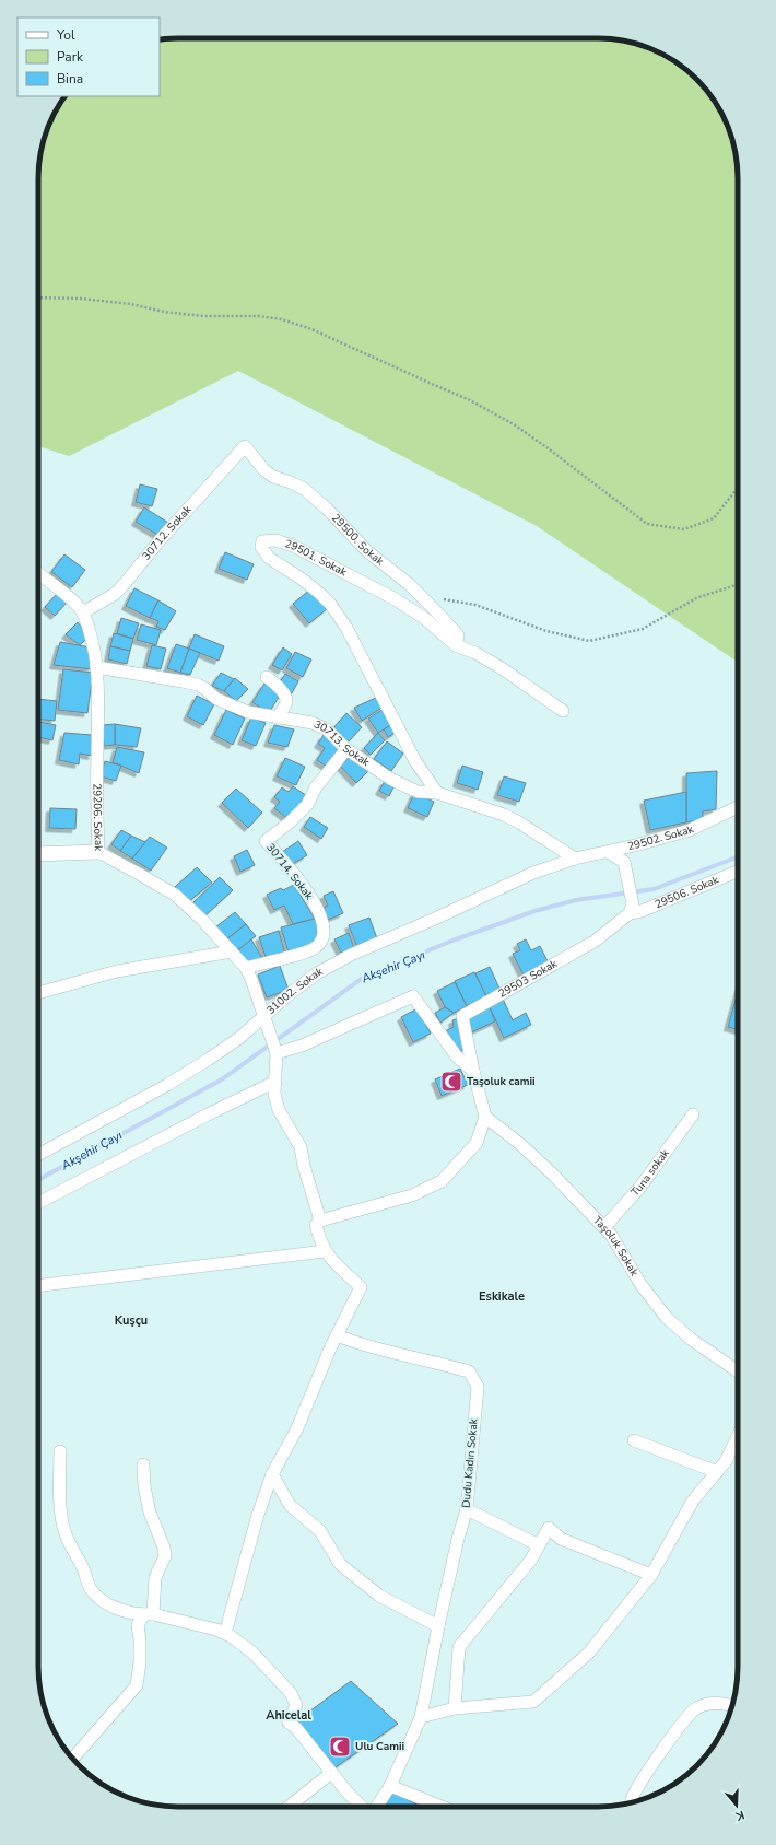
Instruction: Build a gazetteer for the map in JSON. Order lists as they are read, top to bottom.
{
  "streets": {
    "street": [
      "30712. Sokak",
      "29500. Sokak",
      "29501. Sokak",
      "30713. Sokak",
      "29206. Sokak",
      "29502. Sokak",
      "30714. Sokak",
      "29506. Sokak",
      "29503 Sokak",
      "31002. Sokak",
      "Tuna sokak",
      "Taşoluk Sokak",
      "Dudu Kadın Sokak"
    ]
  },
  "crossings": [
    ["30712. Sokak", "29500. Sokak"],
    ["30712. Sokak", "29206. Sokak"],
    ["29500. Sokak", "29501. Sokak"],
    ["29501. Sokak", "30713. Sokak"],
    ["30713. Sokak", "29206. Sokak"],
    ["30713. Sokak", "29502. Sokak"],
    ["30713. Sokak", "30714. Sokak"],
    ["30713. Sokak", "31002. Sokak"],
    ["29206. Sokak", "30714. Sokak"],
    ["29206. Sokak", "31002. Sokak"],
    ["29502. Sokak", "31002. Sokak"],
    ["29506. Sokak", "29503 Sokak"],
    ["Tuna sokak", "Taşoluk Sokak"]
  ],
  "districts": ["Eskikale", "Kuşçu", "Ahicelal"],
  "water": ["Akşehir Çayı"],
  "places": {
    "mosque": ["Taşoluk camii", "Ulu Camii"]
  },
  "legend": ["Yol", "Park", "Bina"],
  "north": "bottom"
}
